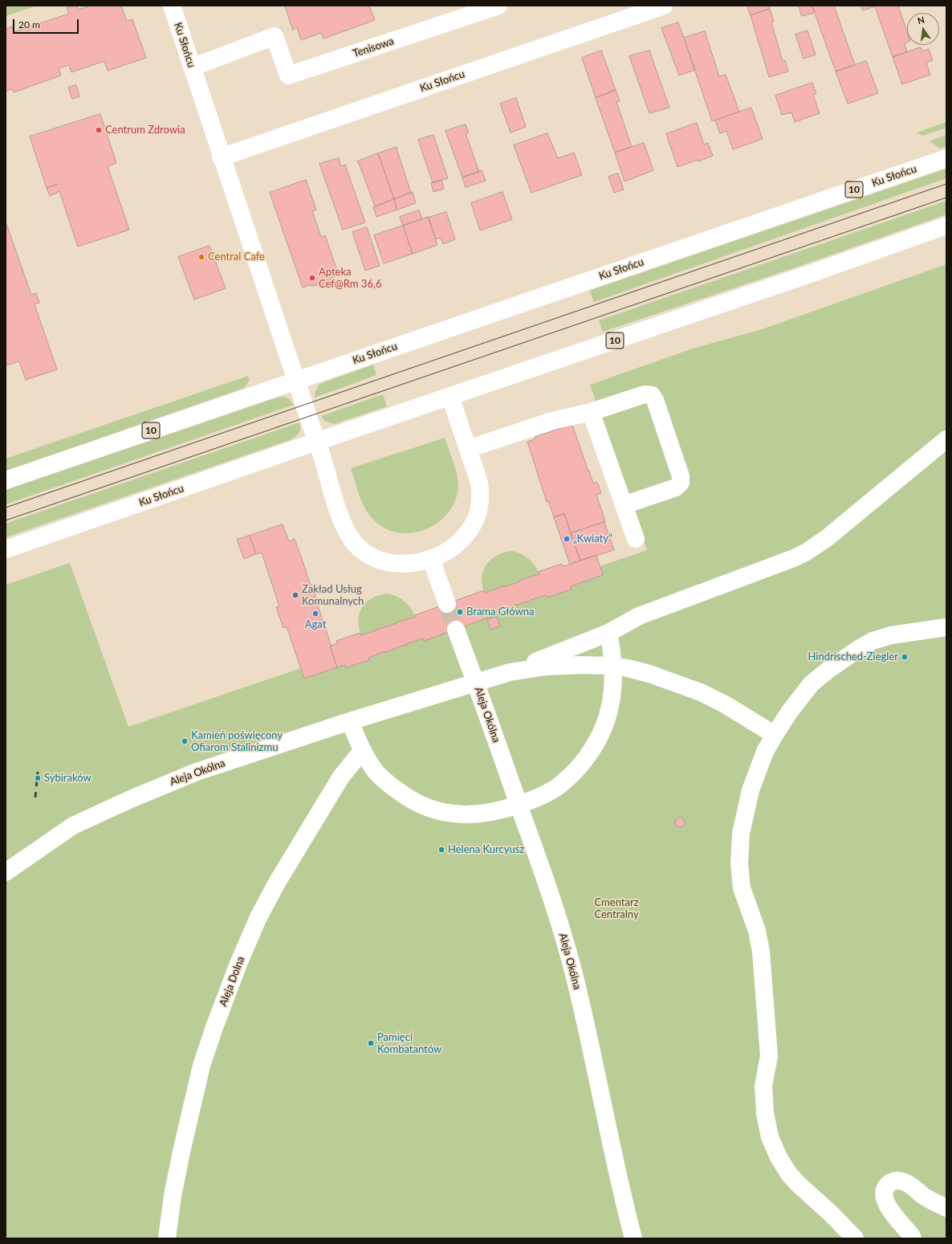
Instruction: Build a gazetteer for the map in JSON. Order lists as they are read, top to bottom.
{
  "streets": {
    "street": [
      "Ku Słońcu",
      "Tenisowa",
      "10",
      "Aleja Okólna",
      "Aleja Dolna"
    ]
  },
  "crossings": [
    ["Ku Słońcu", "Tenisowa"]
  ],
  "parks": ["Cmentarz Centralny"],
  "places": [
    "Centrum Zdrowia",
    "Central Cafe",
    "Apteka Cef@Rm 36,6",
    "„Kwiaty”",
    "Zakład Usług Komunalnych",
    "Brama Główna",
    "Agat",
    "Hindrisched-Ziegler",
    "Kamień poświęcony Ofiarom Stalinizmu",
    "Sybiraków",
    "Helena Kurcyusz",
    "Pamięci Kombatantów"
  ],
  "scale_bar": "20 m",
  "north": "top"
}
